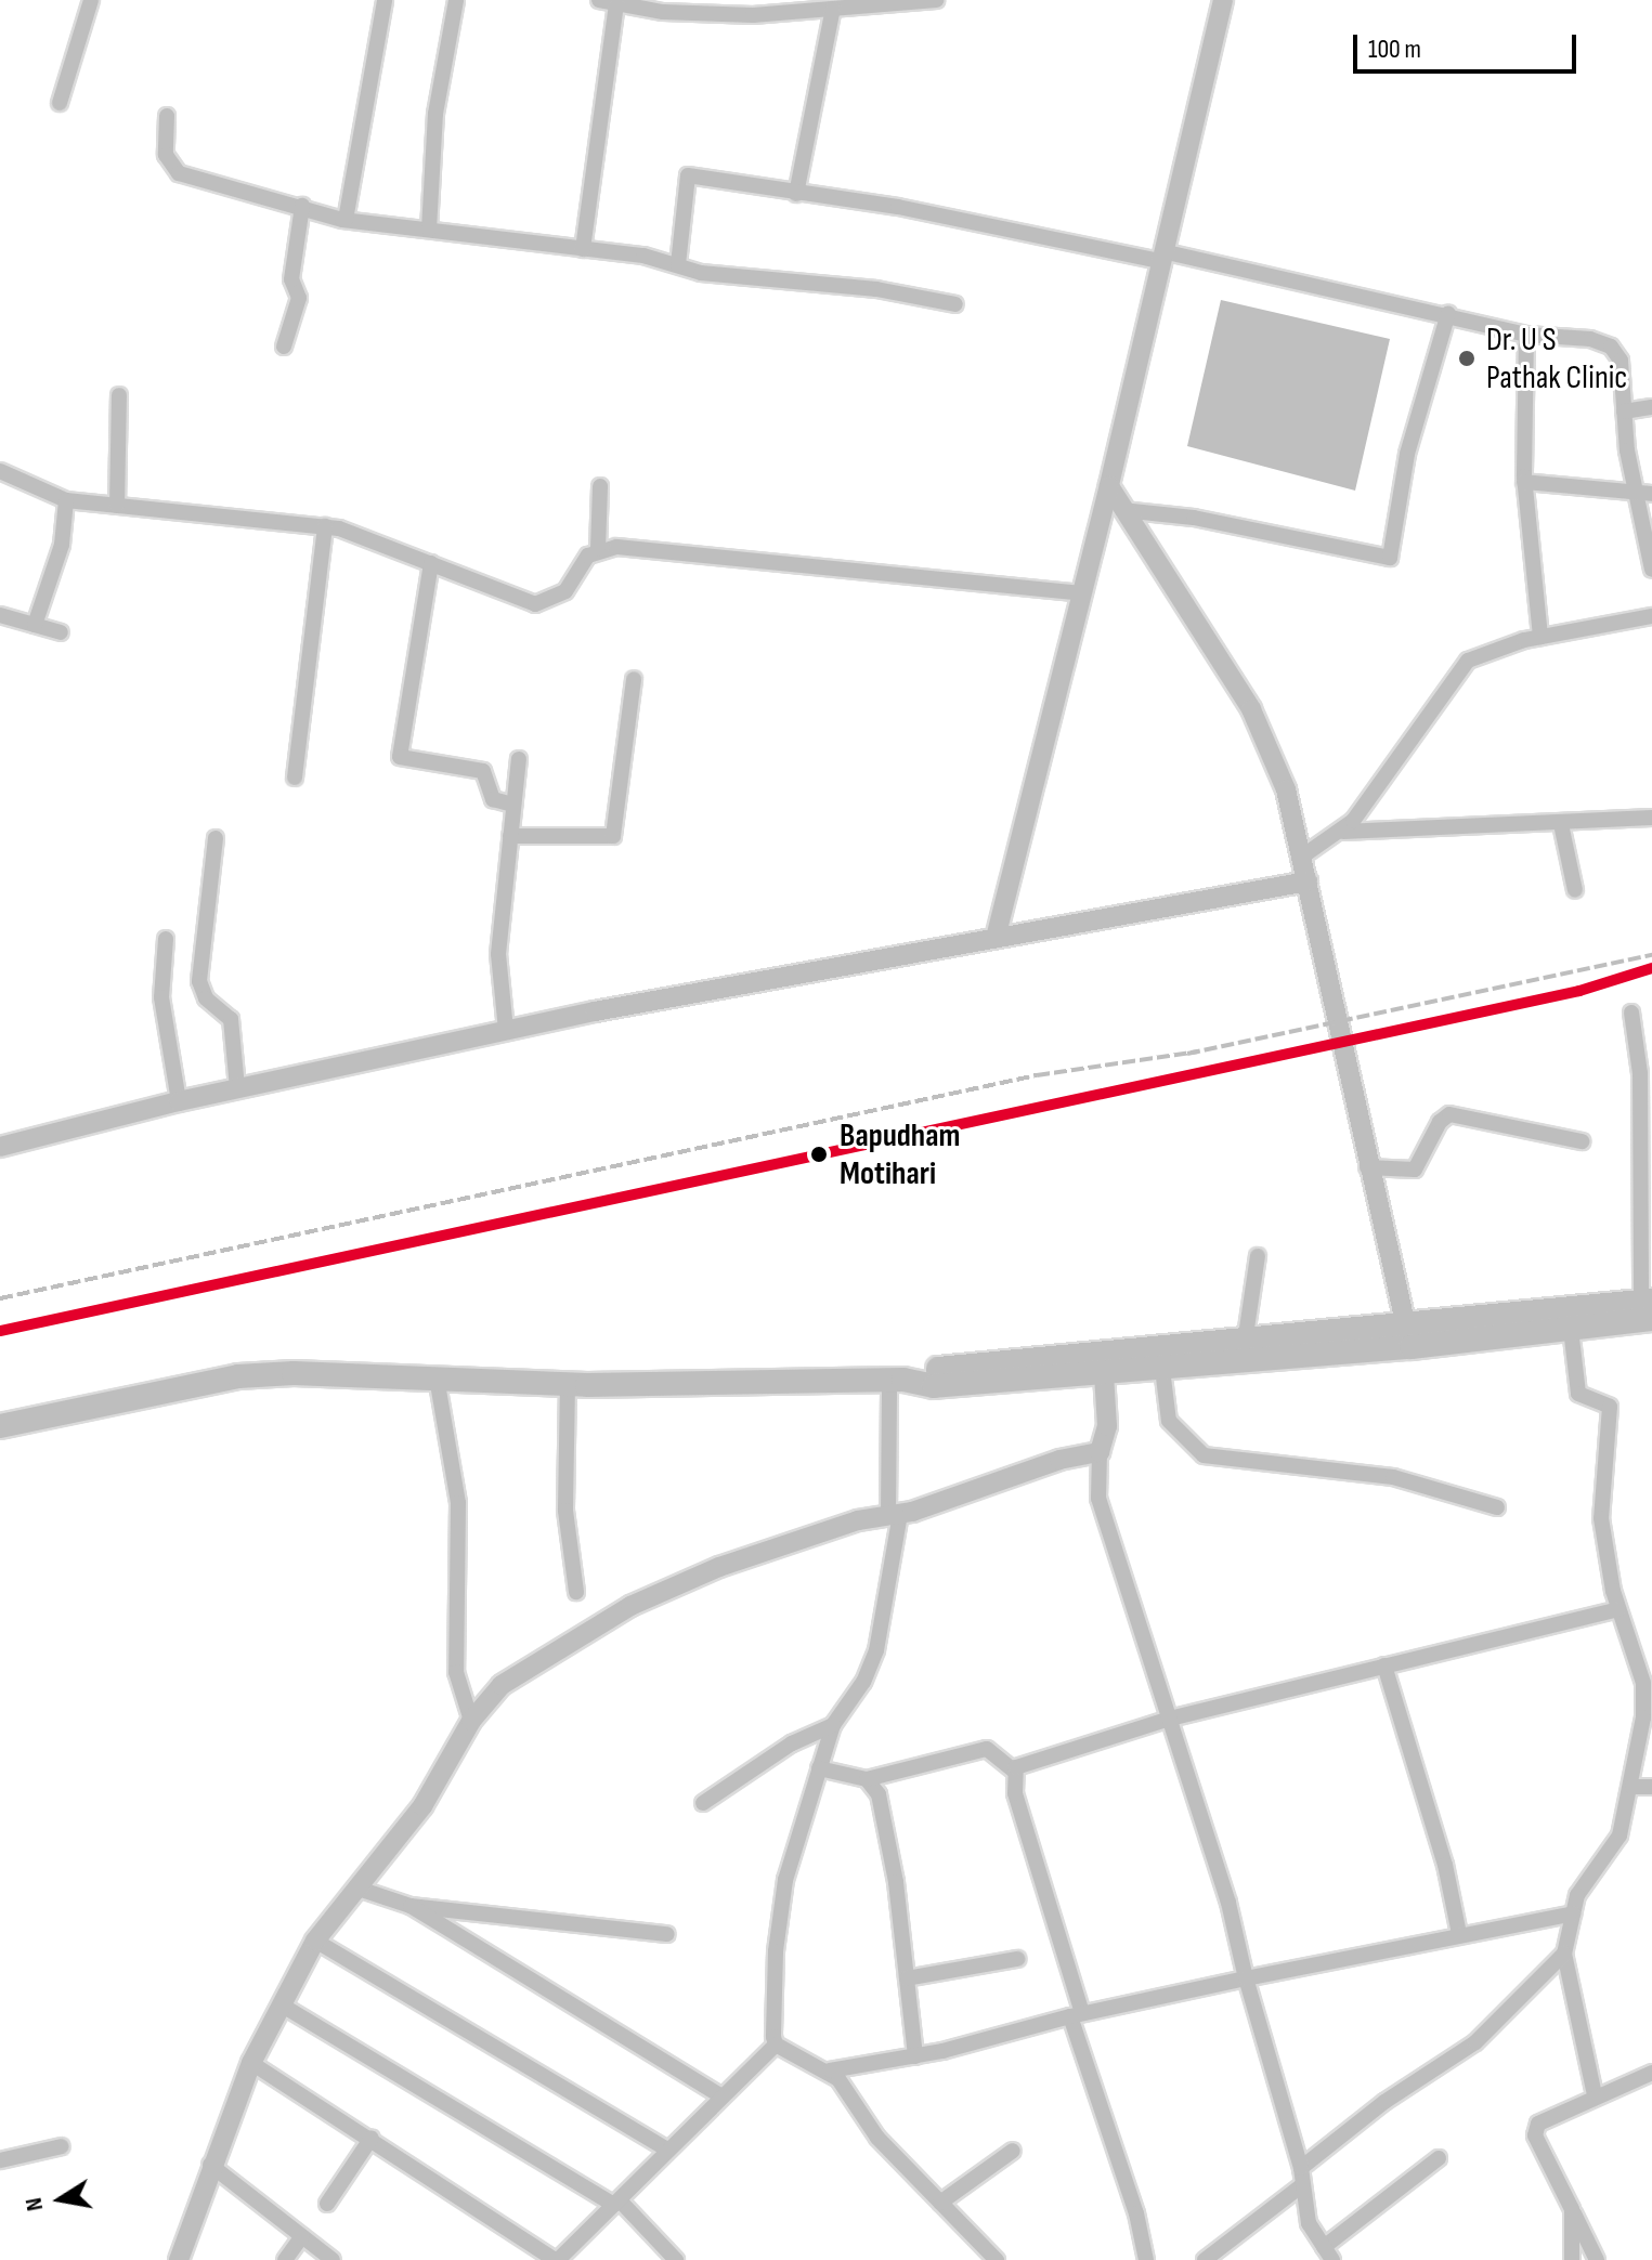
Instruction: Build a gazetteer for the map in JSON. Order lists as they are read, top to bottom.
{
  "places": ["Dr. U S Pathak Clinic", "Bapudham Motihari"],
  "scale_bar": "100 m",
  "north": "left"
}
